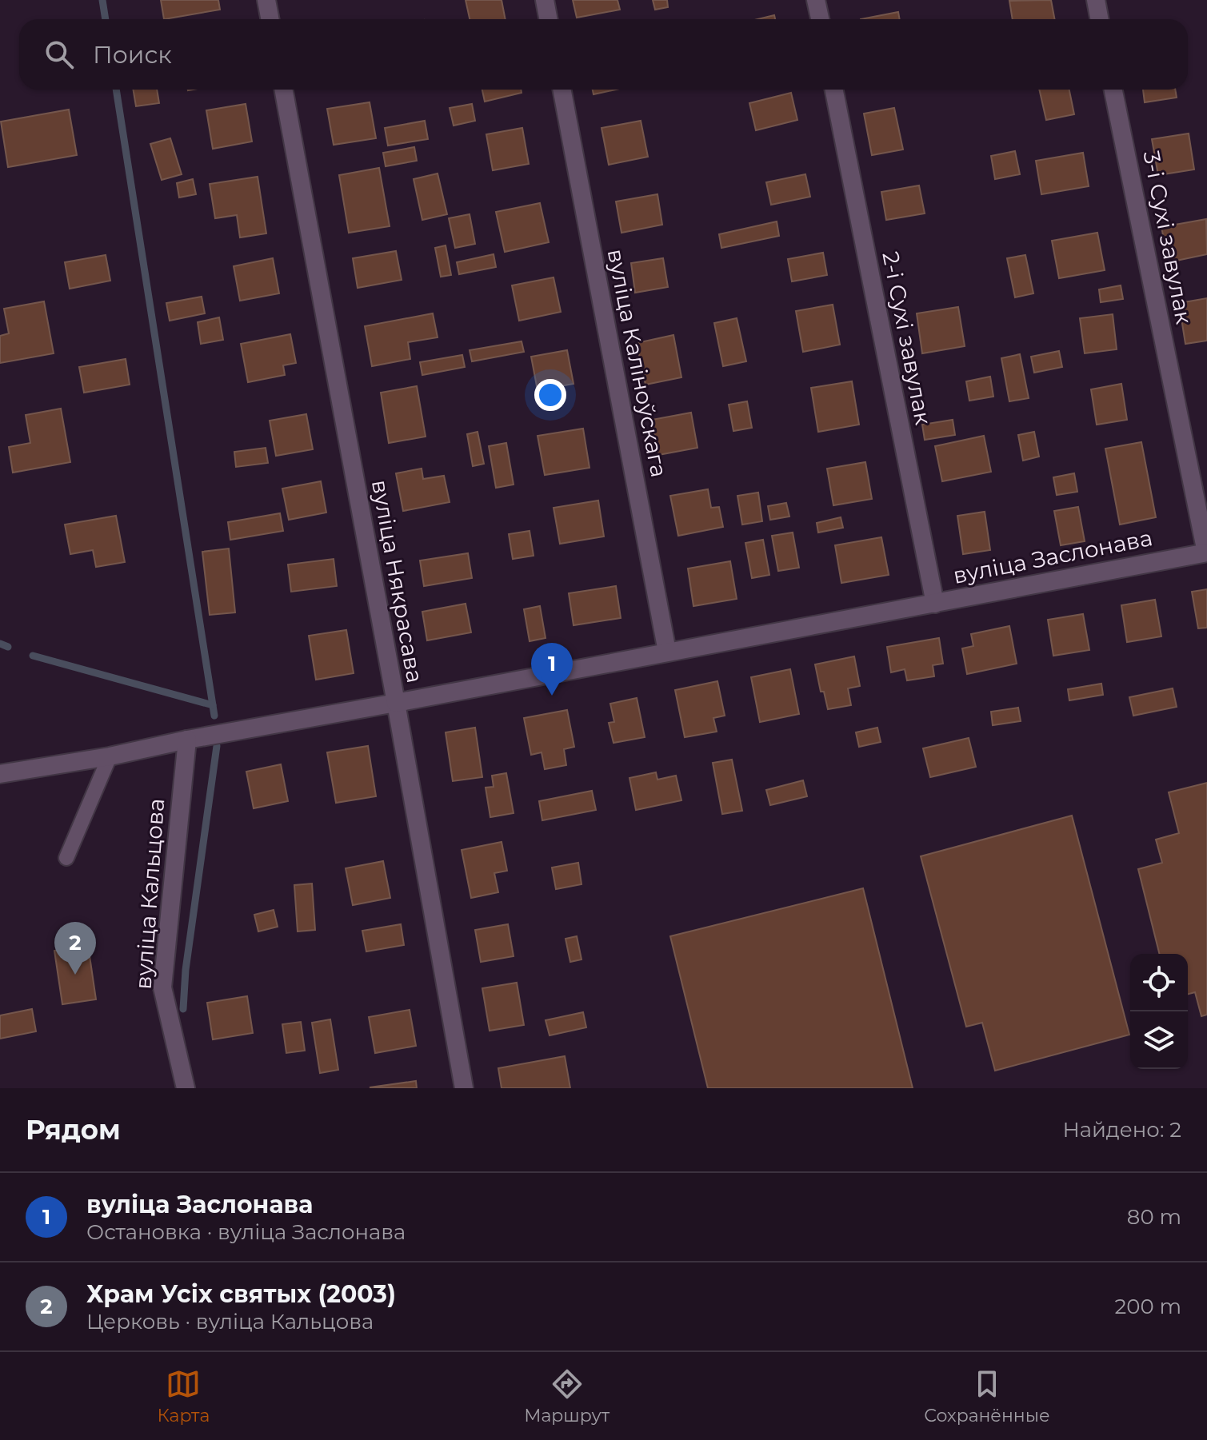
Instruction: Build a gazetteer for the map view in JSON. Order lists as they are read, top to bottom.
{
  "streets": {
    "street": [
      "3-і Сухі завулак",
      "2-і Сухі завулак",
      "вуліца Каліноўскага",
      "вуліца Заслонава",
      "вуліца Някрасава",
      "вуліца Кальцова"
    ]
  },
  "crossings": [
    ["3-і Сухі завулак", "вуліца Заслонава"],
    ["2-і Сухі завулак", "вуліца Заслонава"],
    ["вуліца Каліноўскага", "вуліца Заслонава"],
    ["вуліца Заслонава", "вуліца Някрасава"],
    ["вуліца Заслонава", "вуліца Кальцова"]
  ],
  "page": {
    "search": "Поиск",
    "pins": ["1", "2"],
    "heading": ["Рядом", "Найдено: 2"],
    "list": [
      {
        "mark": "1",
        "name": "вуліца Заслонава",
        "note": "Остановка · вуліца Заслонава",
        "value": "80 m"
      },
      {
        "mark": "2",
        "name": "Храм Усіх святых (2003)",
        "note": "Церковь · вуліца Кальцова",
        "value": "200 m"
      }
    ],
    "nav": ["Карта", "Маршрут", "Сохранённые"]
  }
}
